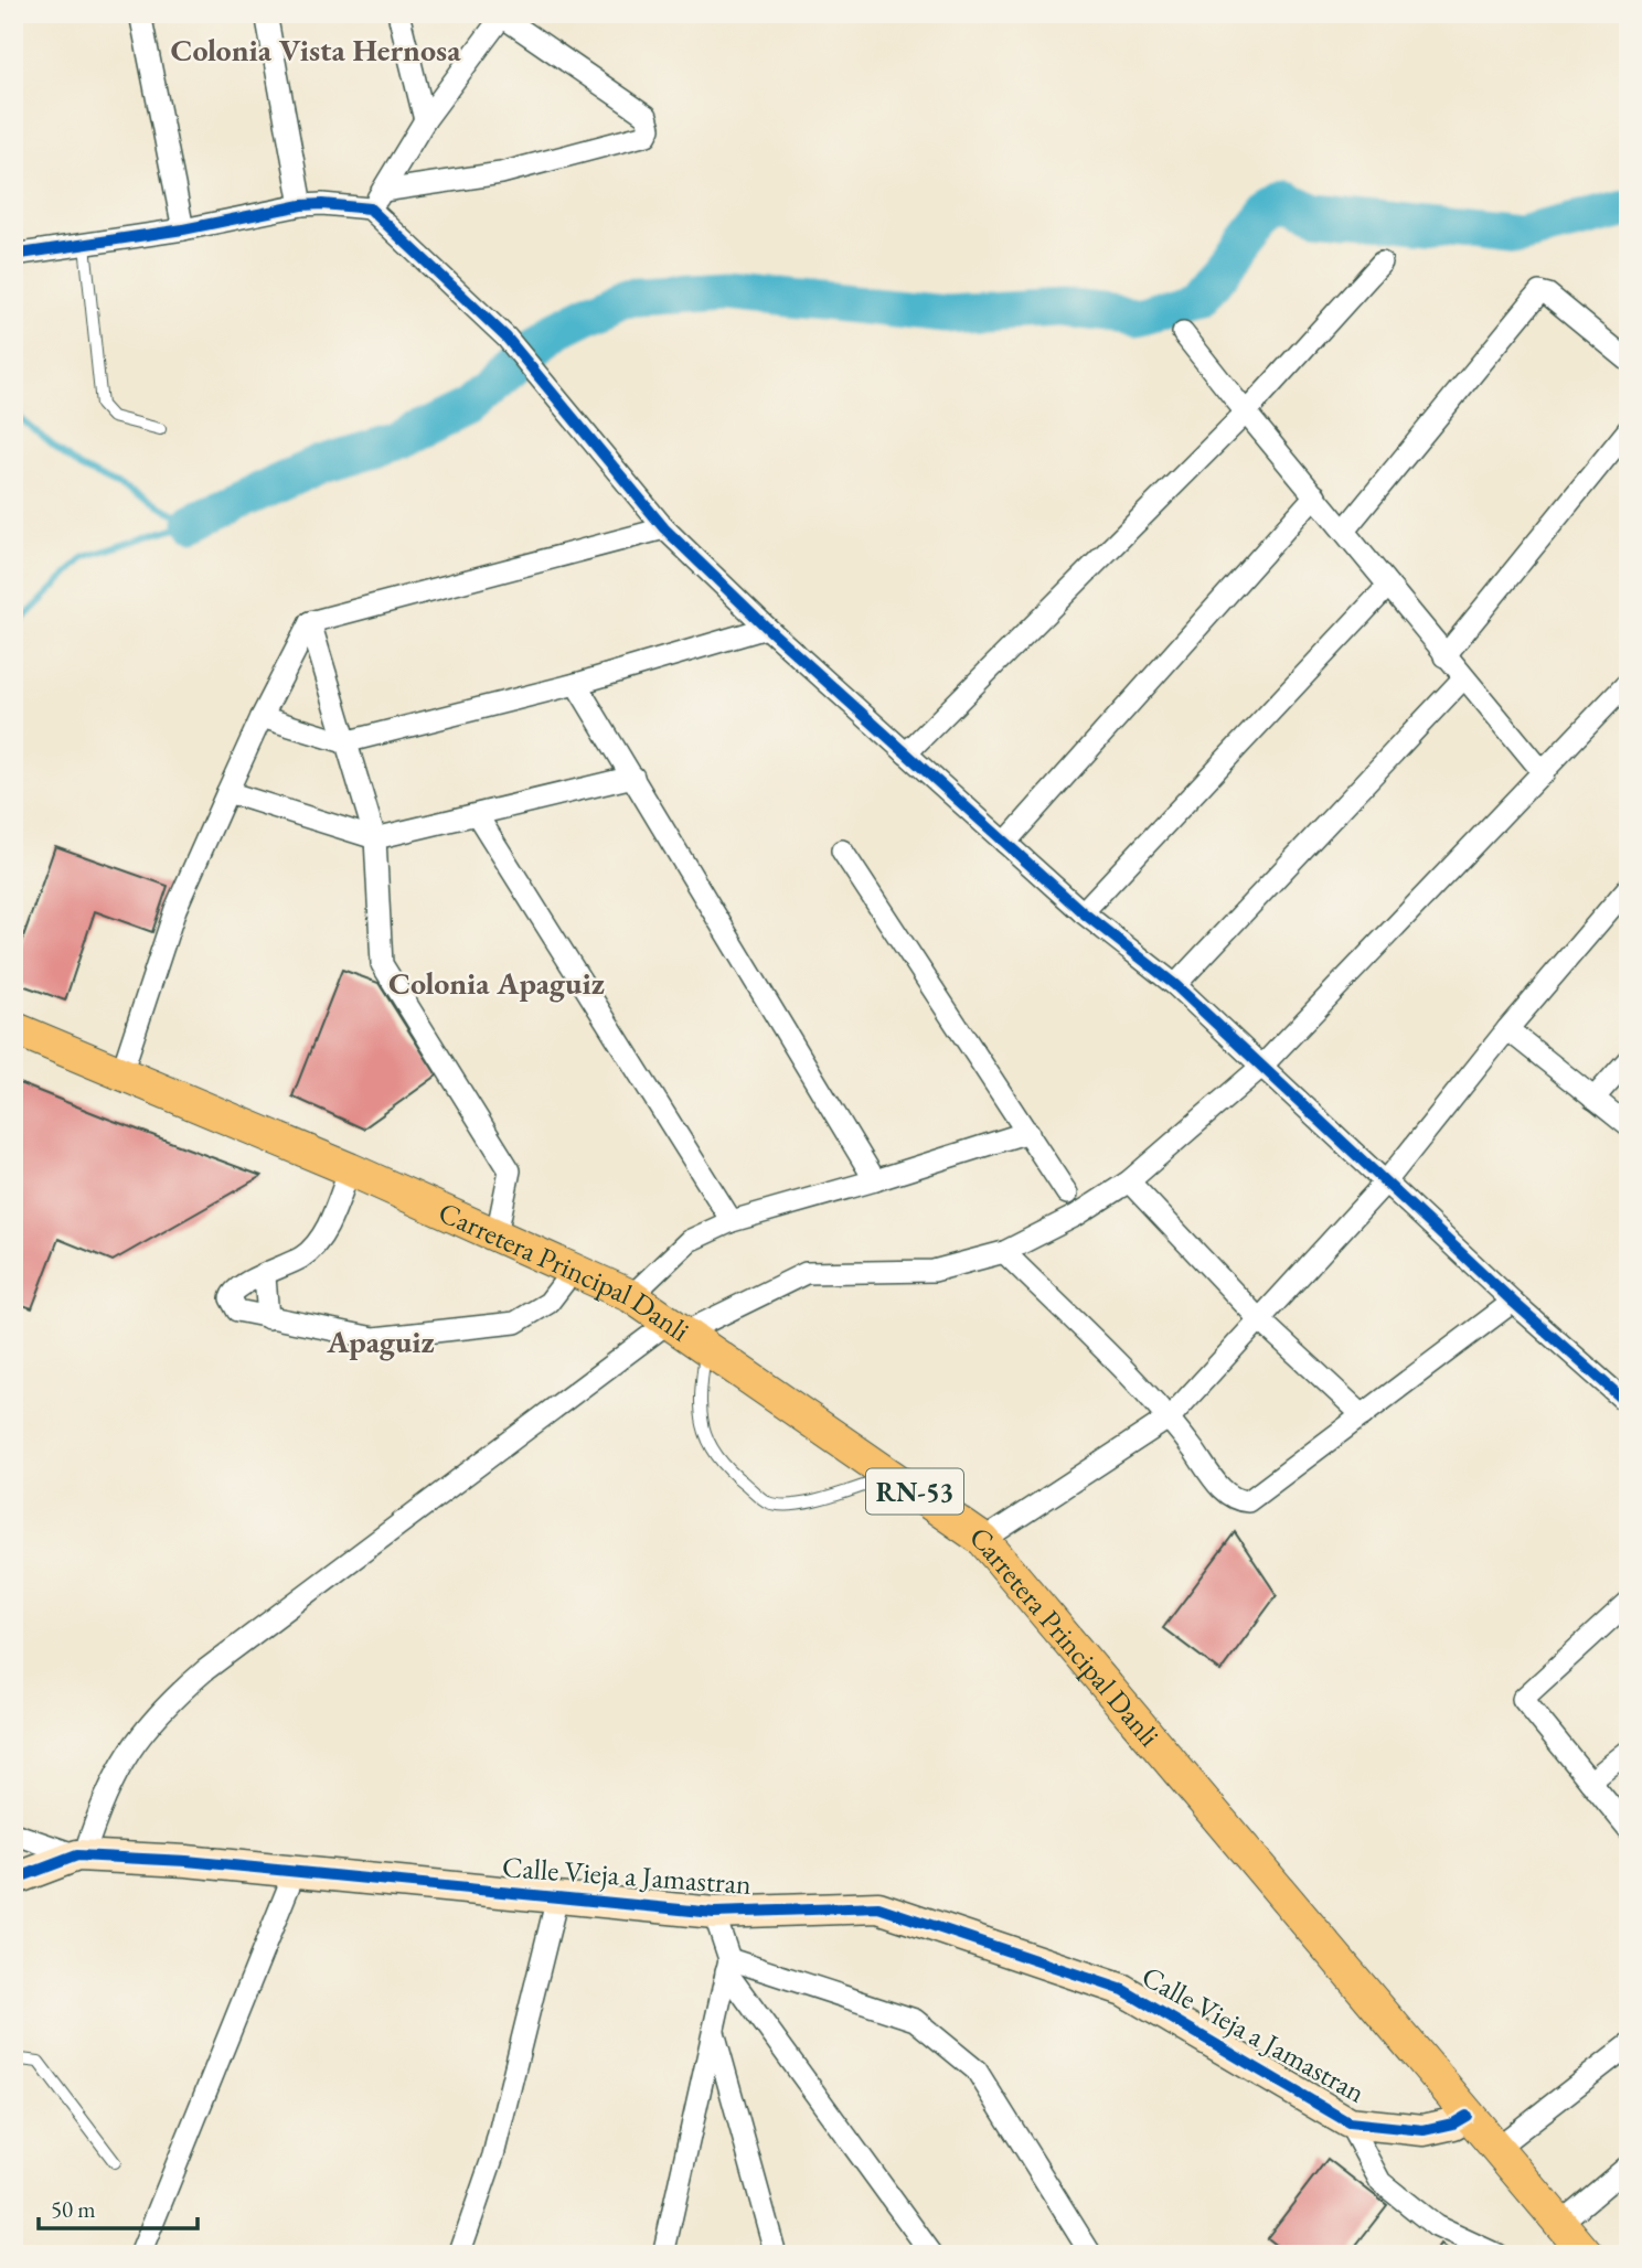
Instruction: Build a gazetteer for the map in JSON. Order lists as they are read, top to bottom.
{
  "streets": {
    "main road": ["Carretera Principal Danli", "RN-53"],
    "street": ["Calle Vieja a Jamastran"]
  },
  "crossings": [
    ["Carretera Principal Danli", "Calle Vieja a Jamastran"]
  ],
  "districts": ["Colonia Vista Hernosa", "Colonia Apaguiz", "Apaguiz"],
  "scale_bar": "50 m"
}
